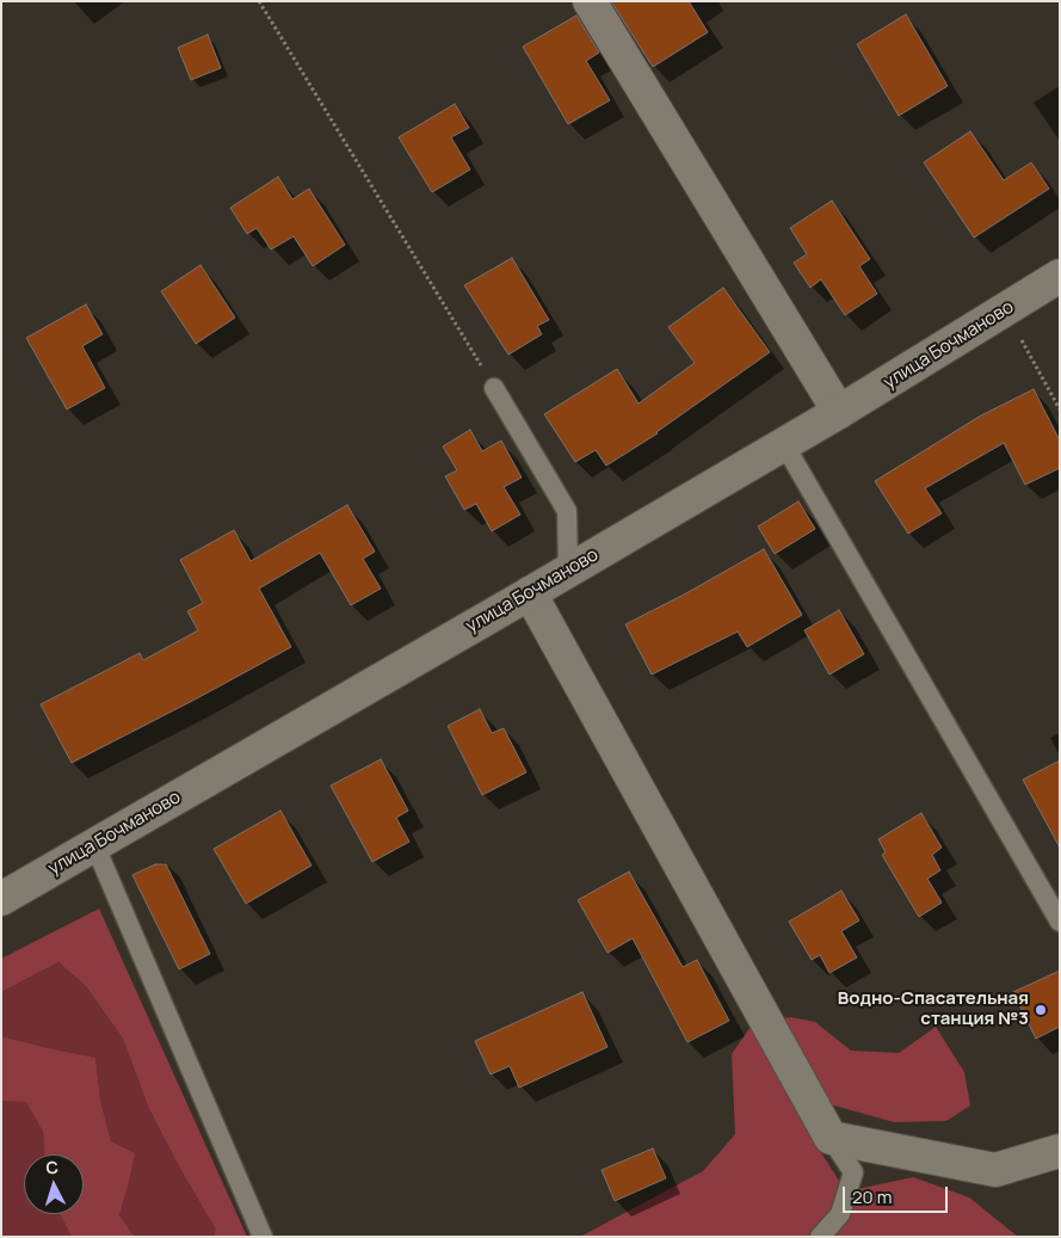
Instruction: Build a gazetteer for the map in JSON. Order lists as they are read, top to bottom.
{
  "streets": {
    "street": ["улица Бочманово"]
  },
  "places": ["Водно-Спасательная станция №3"],
  "scale_bar": "20 m",
  "north": "top"
}
